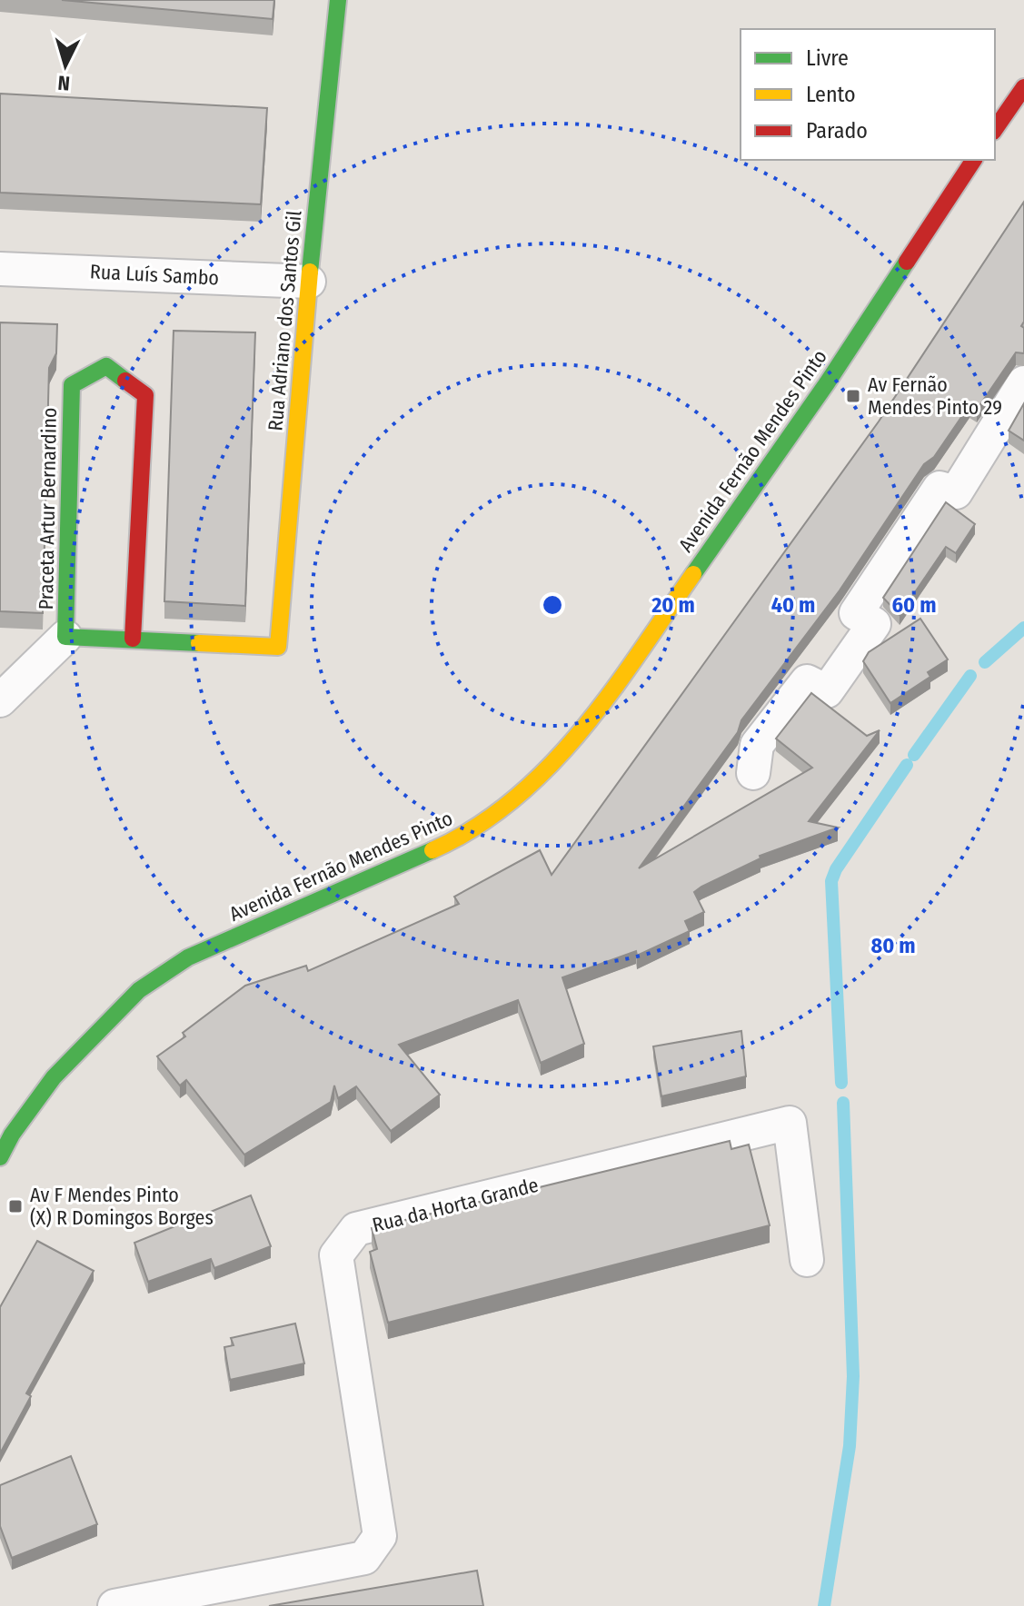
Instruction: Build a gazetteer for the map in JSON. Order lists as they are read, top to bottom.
{
  "streets": {
    "main road": ["Rua Adriano dos Santos Gil", "Avenida Fernão Mendes Pinto", "Praceta Artur Bernardino"],
    "street": ["Rua Luís Sambo", "Rua da Horta Grande"]
  },
  "crossings": [
    ["Rua Luís Sambo", "Rua Adriano dos Santos Gil"],
    ["Rua Adriano dos Santos Gil", "Praceta Artur Bernardino"]
  ],
  "places": {
    "transit": ["Av Fernão Mendes Pinto 29", "Av F Mendes Pinto (X) R Domingos Borges"]
  },
  "legend": ["Livre", "Lento", "Parado"],
  "north": "bottom",
  "rings": [
    "20 m",
    "40 m",
    "60 m",
    "80 m"
  ]
}
